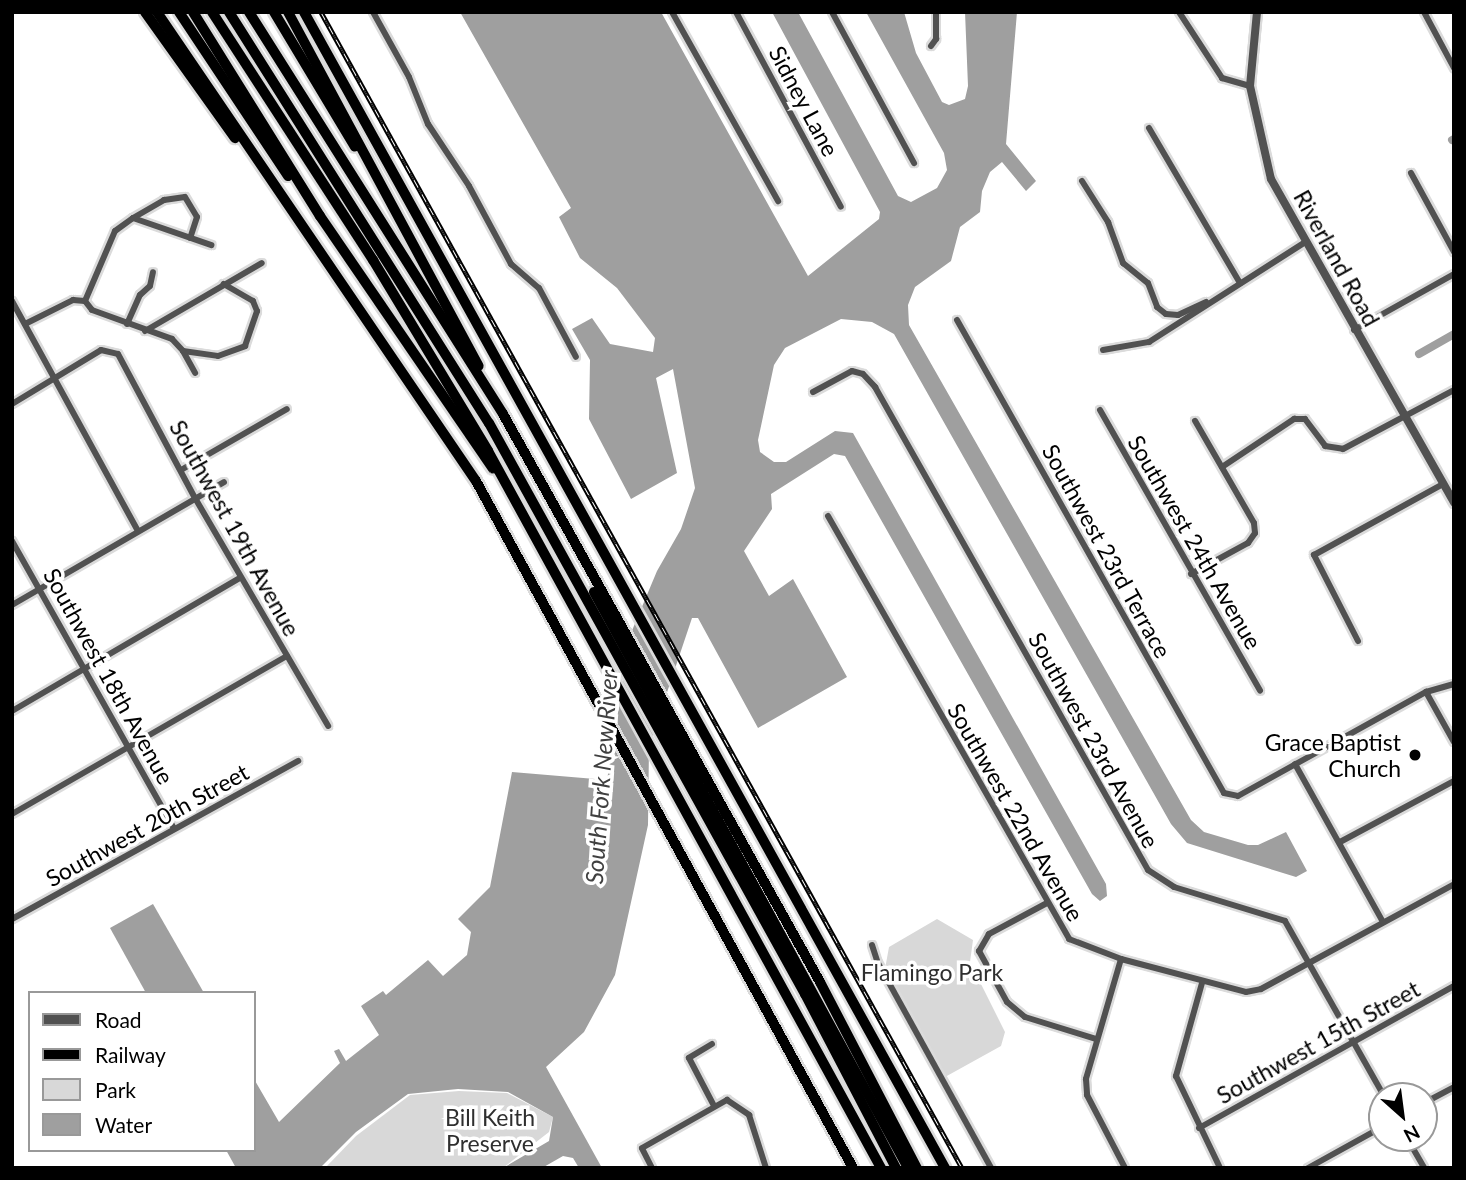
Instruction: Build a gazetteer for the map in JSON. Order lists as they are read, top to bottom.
{
  "streets": {
    "street": [
      "Sidney Lane",
      "Riverland Road",
      "Southwest 19th Avenue",
      "Southwest 24th Avenue",
      "Southwest 23rd Terrace",
      "Southwest 18th Avenue",
      "Southwest 23rd Avenue",
      "Southwest 22nd Avenue",
      "Southwest 20th Street",
      "Southwest 15th Street"
    ]
  },
  "crossings": [
    ["Southwest 18th Avenue", "Southwest 20th Street"],
    ["Southwest 23rd Avenue", "Southwest 22nd Avenue"],
    ["Southwest 23rd Avenue", "Southwest 15th Street"]
  ],
  "water": ["South Fork New River"],
  "parks": ["Flamingo Park", "Bill Keith Preserve"],
  "places": ["Grace Baptist Church"],
  "legend": [
    "Road",
    "Railway",
    "Park",
    "Water"
  ],
  "north": "bottom right"
}
